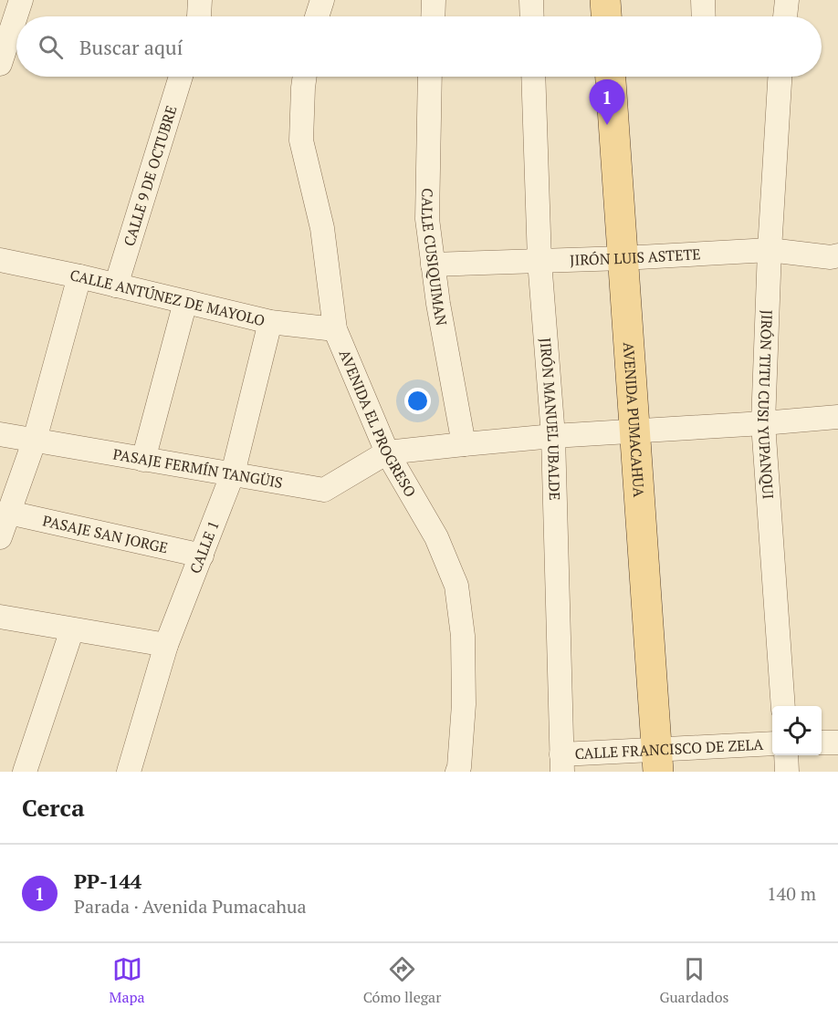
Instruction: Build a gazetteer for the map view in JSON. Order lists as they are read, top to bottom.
{
  "streets": {
    "main road": ["AVENIDA PUMACAHUA"],
    "street": [
      "CALLE 9 DE OCTUBRE",
      "CALLE CUSIQUIMAN",
      "JIRÓN LUIS ASTETE",
      "CALLE ANTÚNEZ DE MAYOLO",
      "JIRÓN TITU CUSI YUPANQUI",
      "JIRÓN MANUEL UBALDE",
      "AVENIDA EL PROGRESO",
      "PASAJE FERMÍN TANGÜIS",
      "PASAJE SAN JORGE",
      "CALLE 1",
      "CALLE FRANCISCO DE ZELA"
    ]
  },
  "crossings": [
    ["CALLE 9 DE OCTUBRE", "CALLE ANTÚNEZ DE MAYOLO"],
    ["CALLE CUSIQUIMAN", "JIRÓN LUIS ASTETE"],
    ["JIRÓN LUIS ASTETE", "JIRÓN TITU CUSI YUPANQUI"],
    ["JIRÓN LUIS ASTETE", "JIRÓN MANUEL UBALDE"],
    ["JIRÓN LUIS ASTETE", "AVENIDA PUMACAHUA"],
    ["CALLE ANTÚNEZ DE MAYOLO", "AVENIDA EL PROGRESO"],
    ["CALLE ANTÚNEZ DE MAYOLO", "CALLE 1"],
    ["JIRÓN MANUEL UBALDE", "CALLE FRANCISCO DE ZELA"],
    ["AVENIDA PUMACAHUA", "CALLE FRANCISCO DE ZELA"],
    ["AVENIDA EL PROGRESO", "PASAJE FERMÍN TANGÜIS"],
    ["PASAJE FERMÍN TANGÜIS", "CALLE 1"],
    ["PASAJE SAN JORGE", "CALLE 1"]
  ],
  "page": {
    "search": "Buscar aquí",
    "pins": "1",
    "heading": "Cerca",
    "list": [
      {
        "mark": "1",
        "name": "PP-144",
        "note": "Parada · Avenida Pumacahua",
        "value": "140 m"
      }
    ],
    "nav": ["Mapa", "Cómo llegar", "Guardados"]
  }
}
